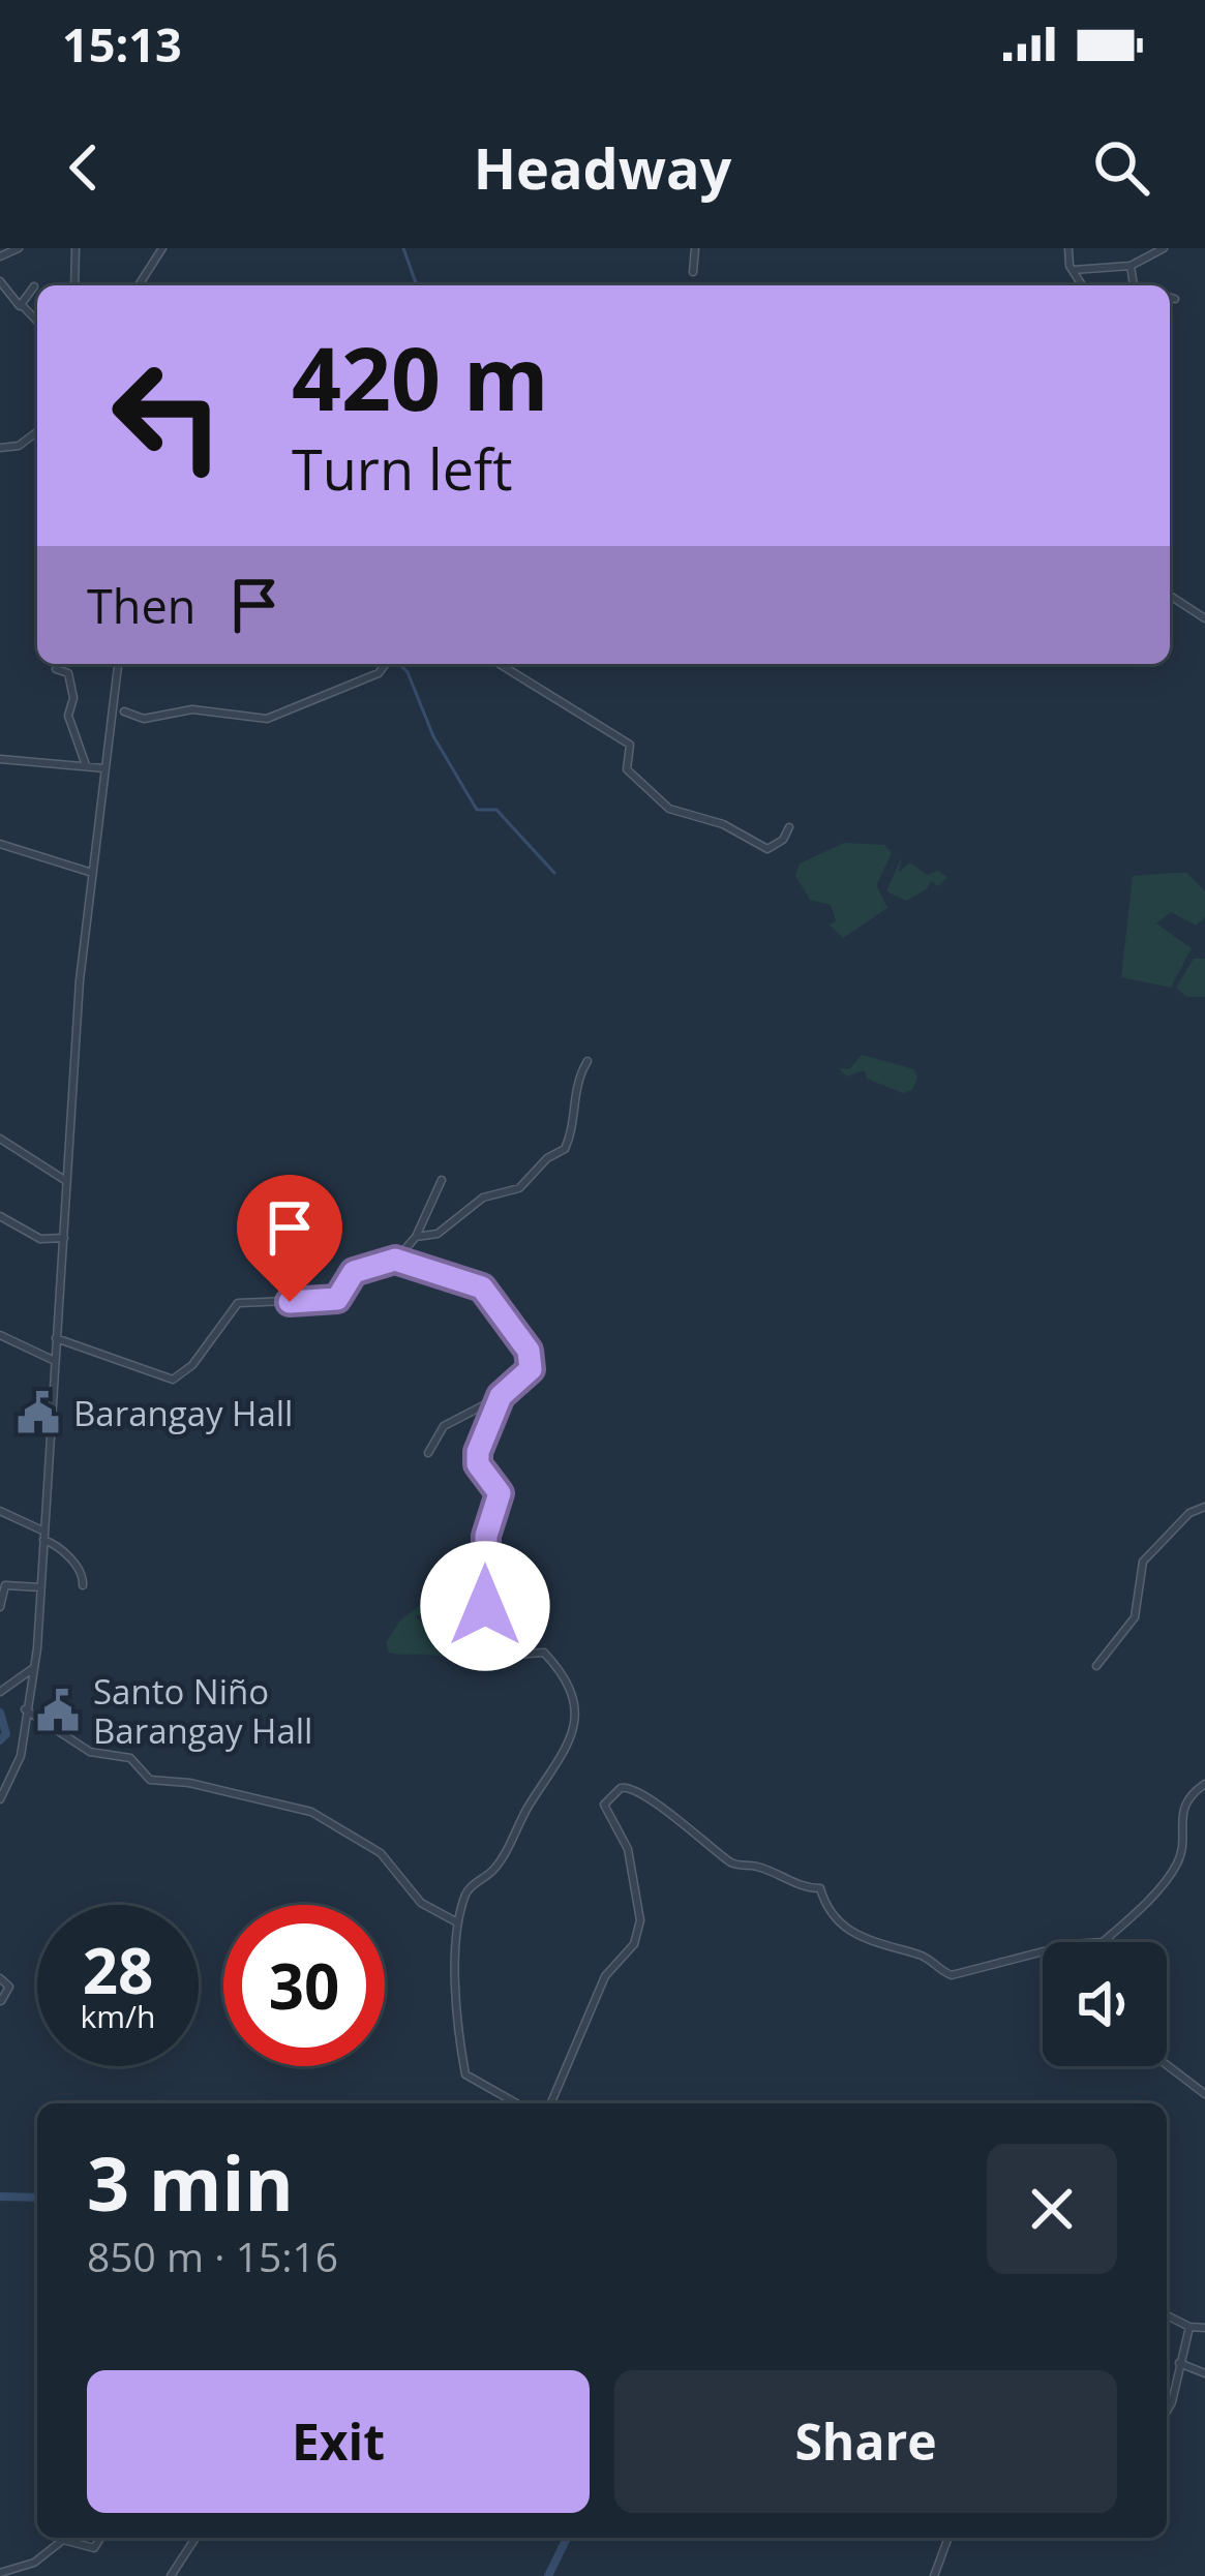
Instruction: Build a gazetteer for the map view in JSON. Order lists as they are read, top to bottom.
{
  "places": {
    "public building": ["Barangay Hall", "Santo Niño Barangay Hall"]
  },
  "page": {
    "status": "15:13",
    "header": "Headway",
    "turn": ["420 m", "Turn left"],
    "then": "Then",
    "speed": "28 km/h",
    "limit": "30",
    "heading": ["3 min", "850 m · 15:16"],
    "buttons": ["Exit", "Share"]
  }
}
